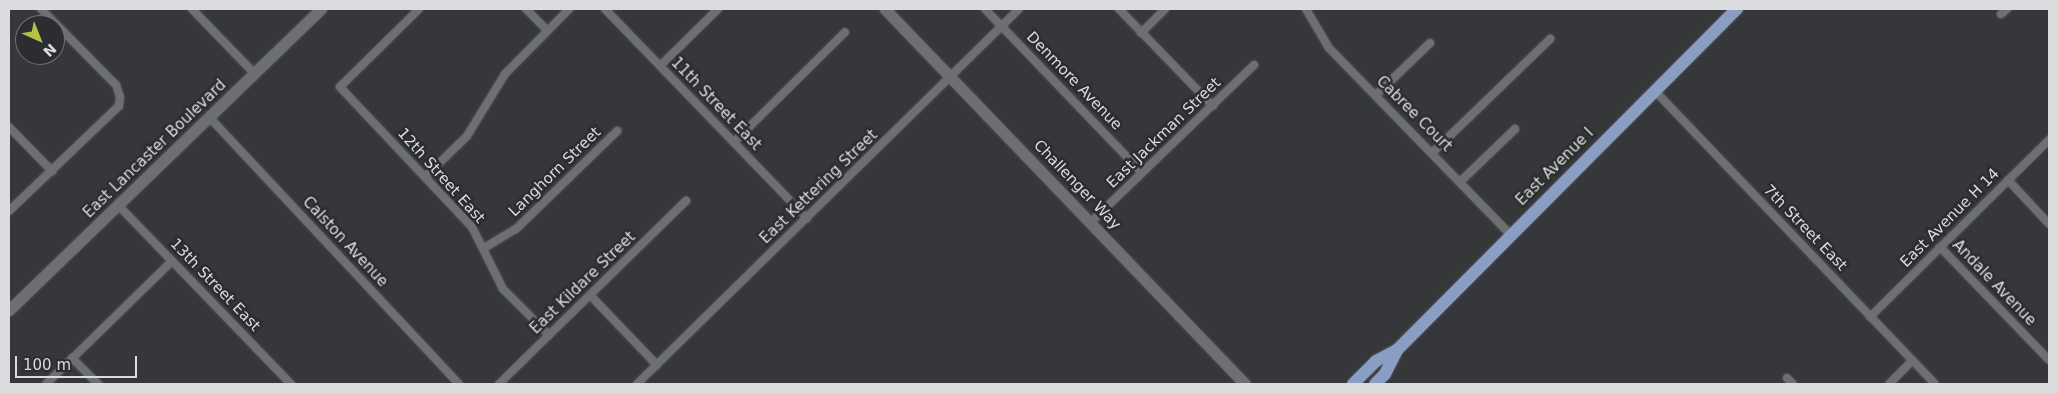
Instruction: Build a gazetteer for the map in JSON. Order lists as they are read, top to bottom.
{
  "streets": {
    "main road": ["East Lancaster Boulevard", "East Avenue I", "Challenger Way"],
    "street": [
      "Denmore Avenue",
      "11th Street East",
      "Cabree Court",
      "East Jackman Street",
      "Langhorn Street",
      "12th Street East",
      "East Kettering Street",
      "East Avenue H 14",
      "7th Street East",
      "Calston Avenue",
      "East Kildare Street",
      "Andale Avenue",
      "13th Street East"
    ]
  },
  "crossings": [
    ["Denmore Avenue", "East Jackman Street"],
    ["Denmore Avenue", "East Kettering Street"],
    ["11th Street East", "East Kettering Street"],
    ["Cabree Court", "East Avenue I"],
    ["East Jackman Street", "Challenger Way"],
    ["East Lancaster Boulevard", "Calston Avenue"],
    ["East Lancaster Boulevard", "13th Street East"],
    ["East Avenue I", "7th Street East"],
    ["Langhorn Street", "12th Street East"],
    ["12th Street East", "East Kildare Street"],
    ["Challenger Way", "East Kettering Street"],
    ["East Avenue H 14", "7th Street East"],
    ["East Avenue H 14", "Andale Avenue"]
  ],
  "scale_bar": "100 m",
  "north": "bottom right"
}
